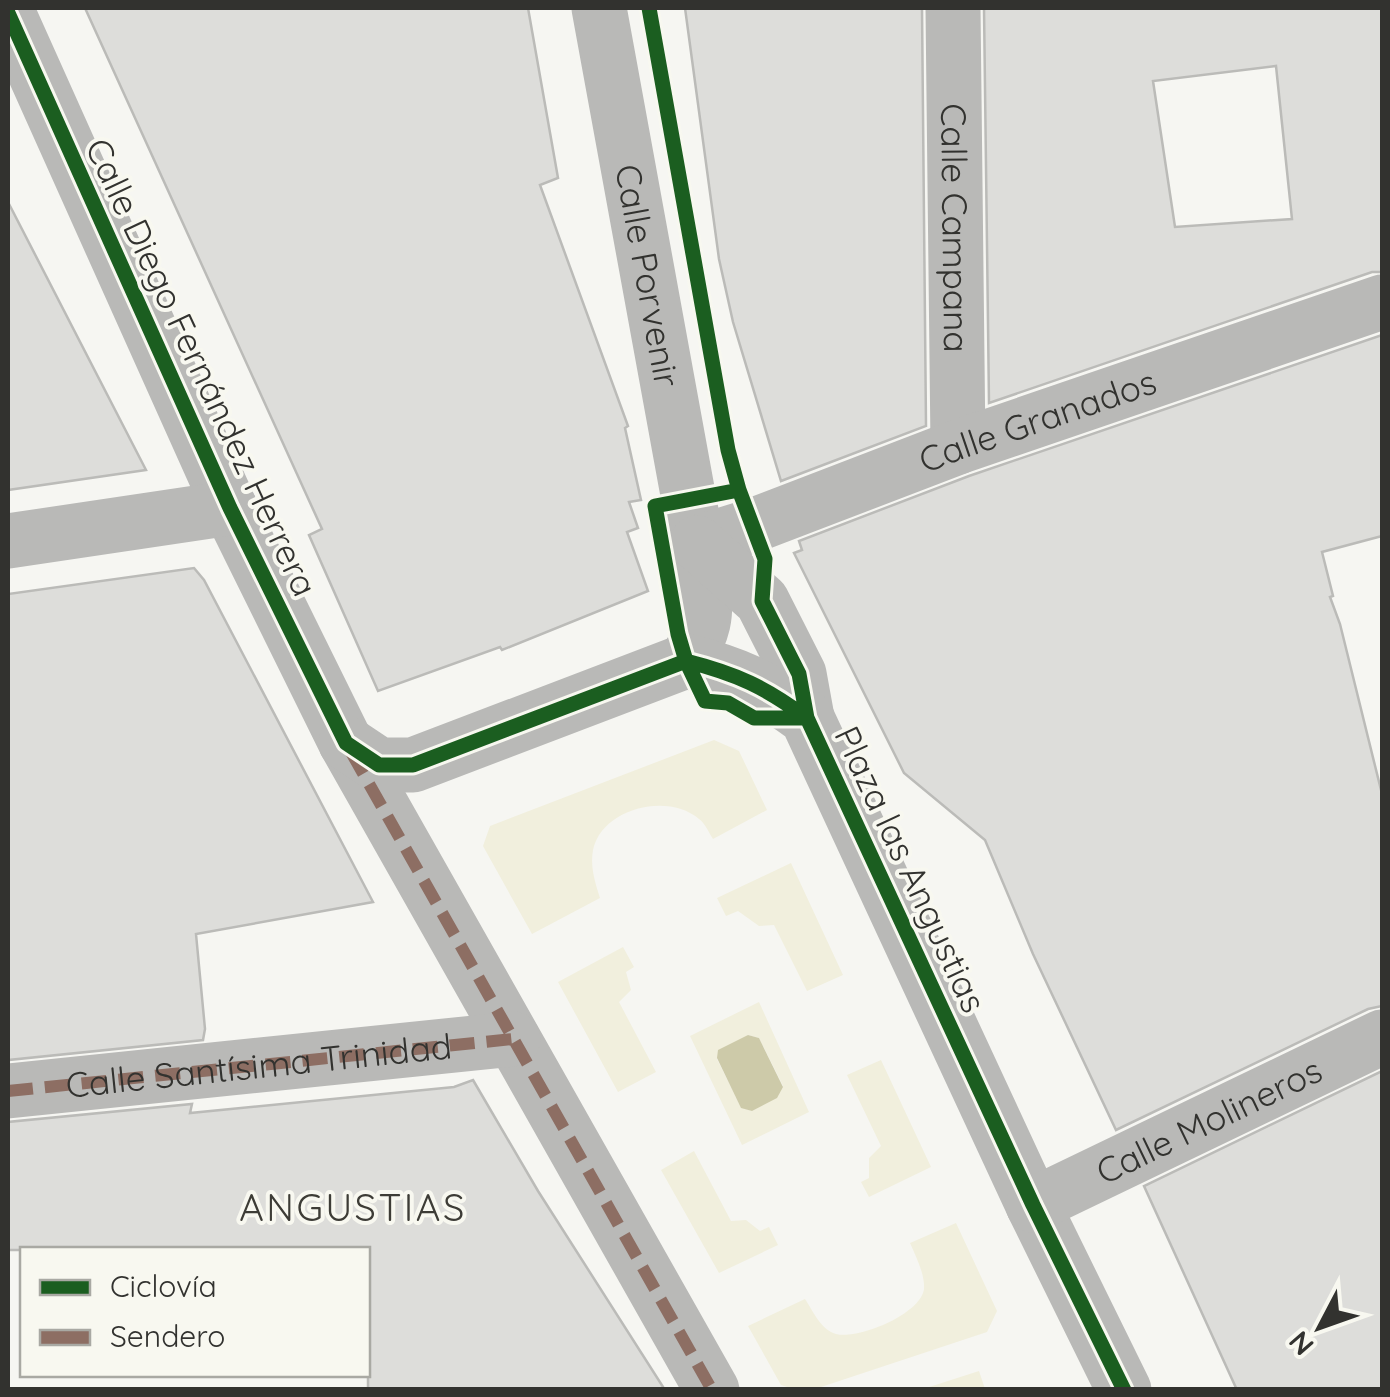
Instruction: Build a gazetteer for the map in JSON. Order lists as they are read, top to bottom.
{
  "streets": {
    "street": [
      "Calle Campana",
      "Calle Porvenir",
      "Calle Diego Fernández Herrera",
      "Calle Granados",
      "Plaza las Angustias",
      "Calle Santísima Trinidad",
      "Calle Molineros"
    ]
  },
  "crossings": [
    ["Calle Campana", "Calle Granados"],
    ["Calle Porvenir", "Calle Granados"],
    ["Calle Porvenir", "Plaza las Angustias"],
    ["Plaza las Angustias", "Calle Molineros"]
  ],
  "districts": ["ANGUSTIAS"],
  "legend": ["Ciclovía", "Sendero"],
  "north": "bottom left"
}
